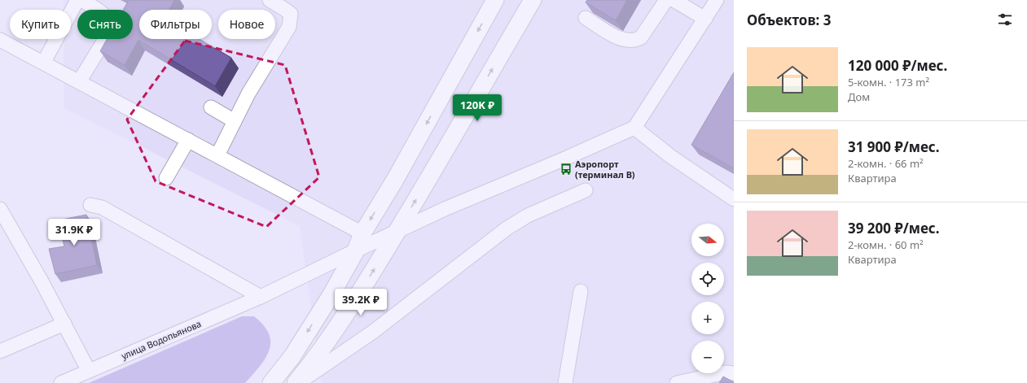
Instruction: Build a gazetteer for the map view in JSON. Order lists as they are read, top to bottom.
{
  "streets": {
    "lane": ["улица Водопьянова"]
  },
  "places": {
    "bus stop": ["Аэропорт (терминал В)"]
  },
  "north": "right",
  "page": {
    "heading": "Объектов: 3",
    "chip": [
      "Купить",
      "Снять",
      "Фильтры",
      "Новое"
    ],
    "list": [
      {
        "name": "120 000 ₽/мес.",
        "note": "5-комн. · 173 m² · Дом"
      },
      {
        "name": "31 900 ₽/мес.",
        "note": "2-комн. · 66 m² · Квартира"
      },
      {
        "name": "39 200 ₽/мес.",
        "note": "2-комн. · 60 m² · Квартира"
      }
    ],
    "price": ["120K ₽", "31.9K ₽", "39.2K ₽"],
    "map_buttons": ["+", "−"]
  }
}
